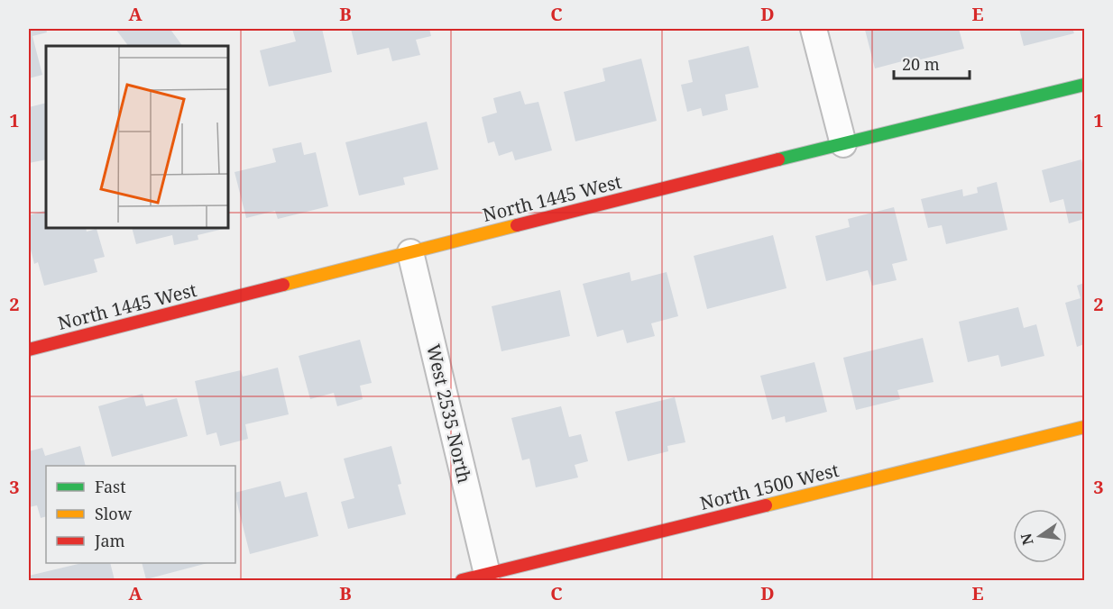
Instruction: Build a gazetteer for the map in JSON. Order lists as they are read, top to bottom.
{
  "streets": {
    "street": ["North 1445 West", "West 2535 North", "North 1500 West"]
  },
  "crossings": [
    ["North 1445 West", "West 2535 North"],
    ["West 2535 North", "North 1500 West"]
  ],
  "legend": ["Fast", "Slow", "Jam"],
  "scale_bar": "20 m",
  "north": "left",
  "grid": {
    "columns": [
      "A",
      "B",
      "C",
      "D",
      "E"
    ],
    "rows": ["1", "2", "3"]
  }
}
